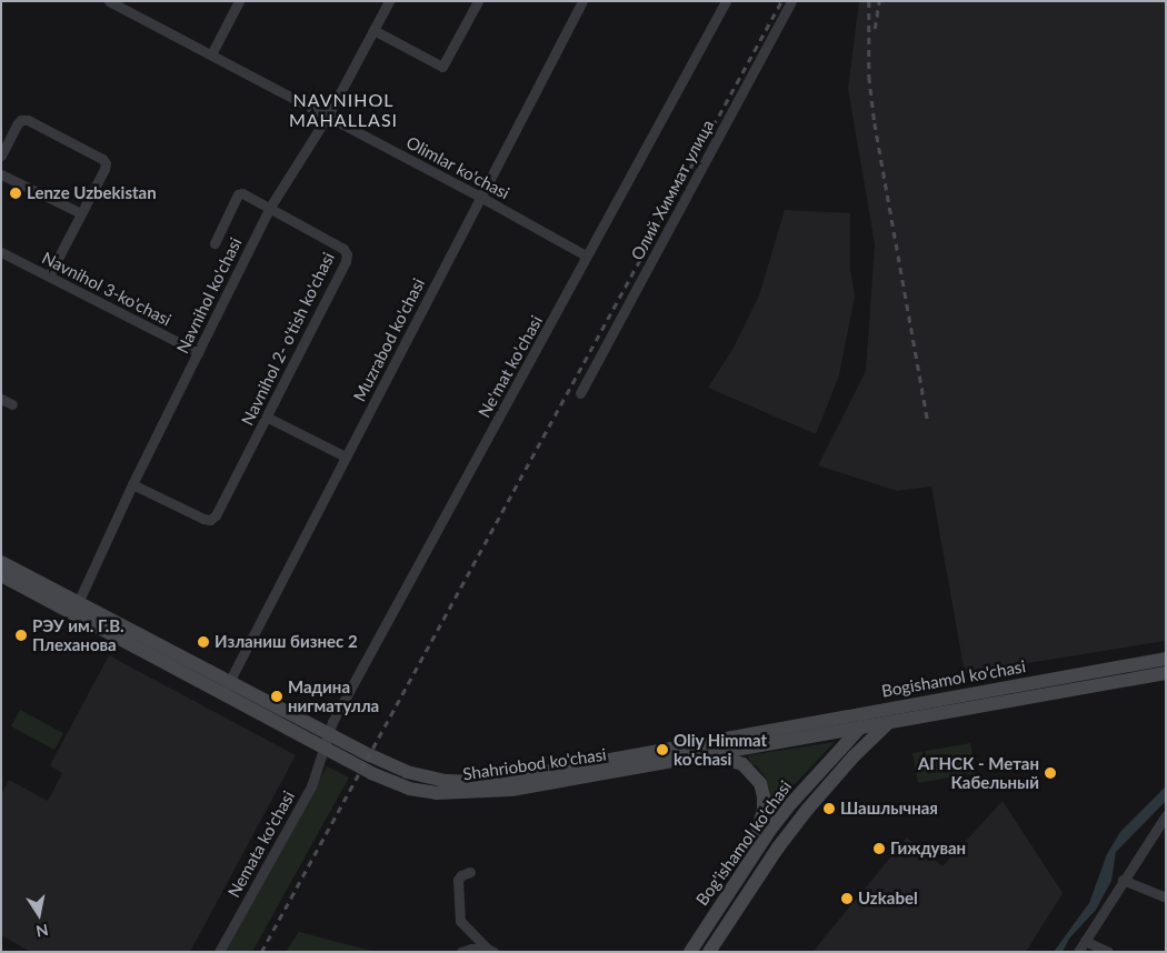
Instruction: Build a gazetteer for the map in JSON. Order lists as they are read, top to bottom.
{
  "streets": {
    "main road": ["Bogishamol ko'chasi", "Shahriobod ko'chasi", "Bog'ishamol ko'chasi"],
    "street": [
      "Olimlar ko'chasi",
      "Олий Химмат улица",
      "Navnihol 3-ko'chasi",
      "Navnihol ko'chasi",
      "Navnihol 2- o'tish ko'chasi",
      "Muzrabod ko'chasi",
      "Ne'mat ko'chasi",
      "Nemata ko'chasi"
    ]
  },
  "crossings": [
    ["Olimlar ko'chasi", "Navnihol ko'chasi"],
    ["Olimlar ko'chasi", "Muzrabod ko'chasi"],
    ["Olimlar ko'chasi", "Ne'mat ko'chasi"],
    ["Navnihol 3-ko'chasi", "Navnihol ko'chasi"],
    ["Navnihol ko'chasi", "Navnihol 2- o'tish ko'chasi"],
    ["Navnihol ko'chasi", "Shahriobod ko'chasi"],
    ["Muzrabod ko'chasi", "Shahriobod ko'chasi"],
    ["Ne'mat ko'chasi", "Shahriobod ko'chasi"],
    ["Ne'mat ko'chasi", "Nemata ko'chasi"],
    ["Bogishamol ko'chasi", "Shahriobod ko'chasi"],
    ["Bogishamol ko'chasi", "Bog'ishamol ko'chasi"],
    ["Shahriobod ko'chasi", "Bog'ishamol ko'chasi"],
    ["Shahriobod ko'chasi", "Nemata ko'chasi"]
  ],
  "districts": ["NAVNIHOL MAHALLASI"],
  "places": [
    "Lenze Uzbekistan",
    "РЭУ им. Г.В. Плеханова",
    "Изланиш бизнес 2",
    "Мадина нигматулла",
    "Oliy Himmat ko'chasi",
    "АГНСК - Метан Кабельный",
    "Шашлычная",
    "Гиждуван",
    "Uzkabel"
  ],
  "north": "bottom"
}
